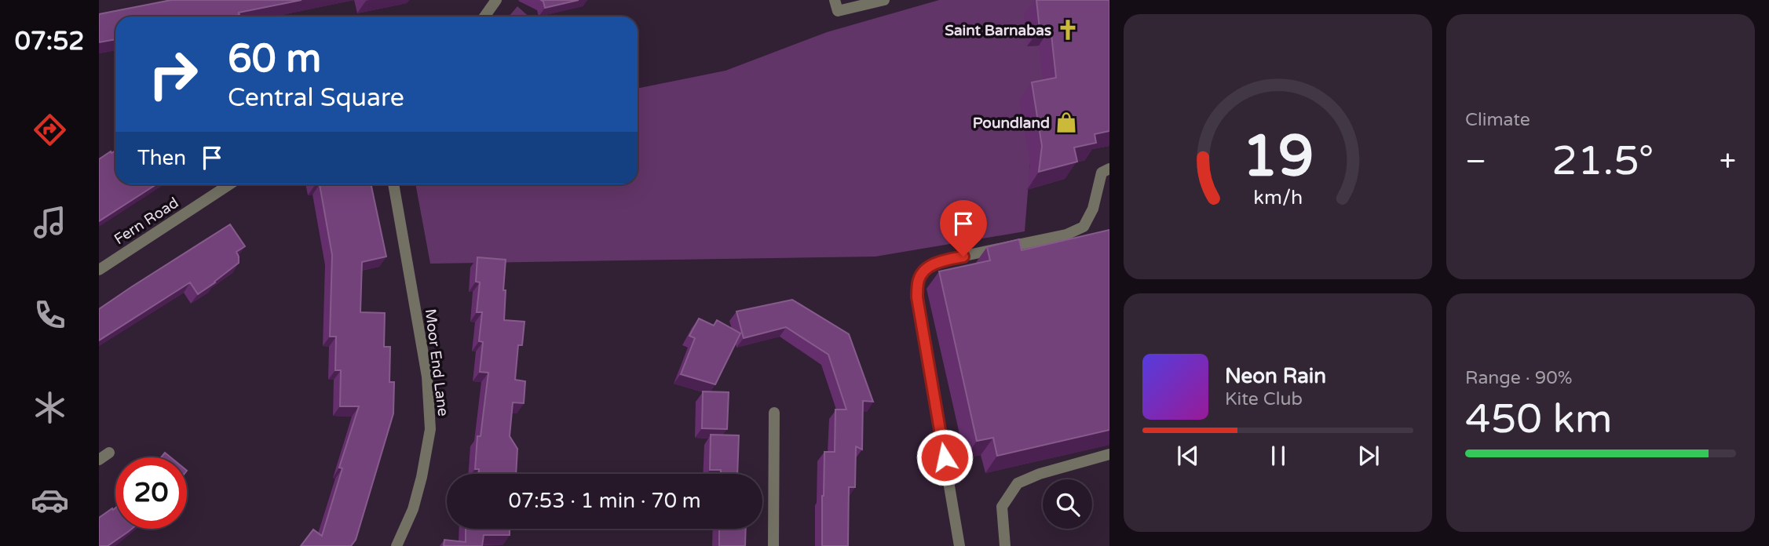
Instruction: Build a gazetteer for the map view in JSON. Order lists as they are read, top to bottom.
{
  "streets": {
    "street": ["Fern Road", "Moor End Lane"]
  },
  "places": {
    "church": ["Saint Barnabas"],
    "shop": ["Poundland"]
  },
  "page": {
    "tabs": "07:52",
    "tile": [
      "Climate",
      ["Range · 90%", "450 km"]
    ],
    "turn": ["60 m", "Central Square"],
    "then": "Then",
    "heat": ["−", "21.5°", "+"],
    "song": ["Neon Rain", "Kite Club"],
    "limit": "20",
    "trip": "07:53 · 1 min · 70 m",
    "gauge": ["19", "km/h"]
  }
}
